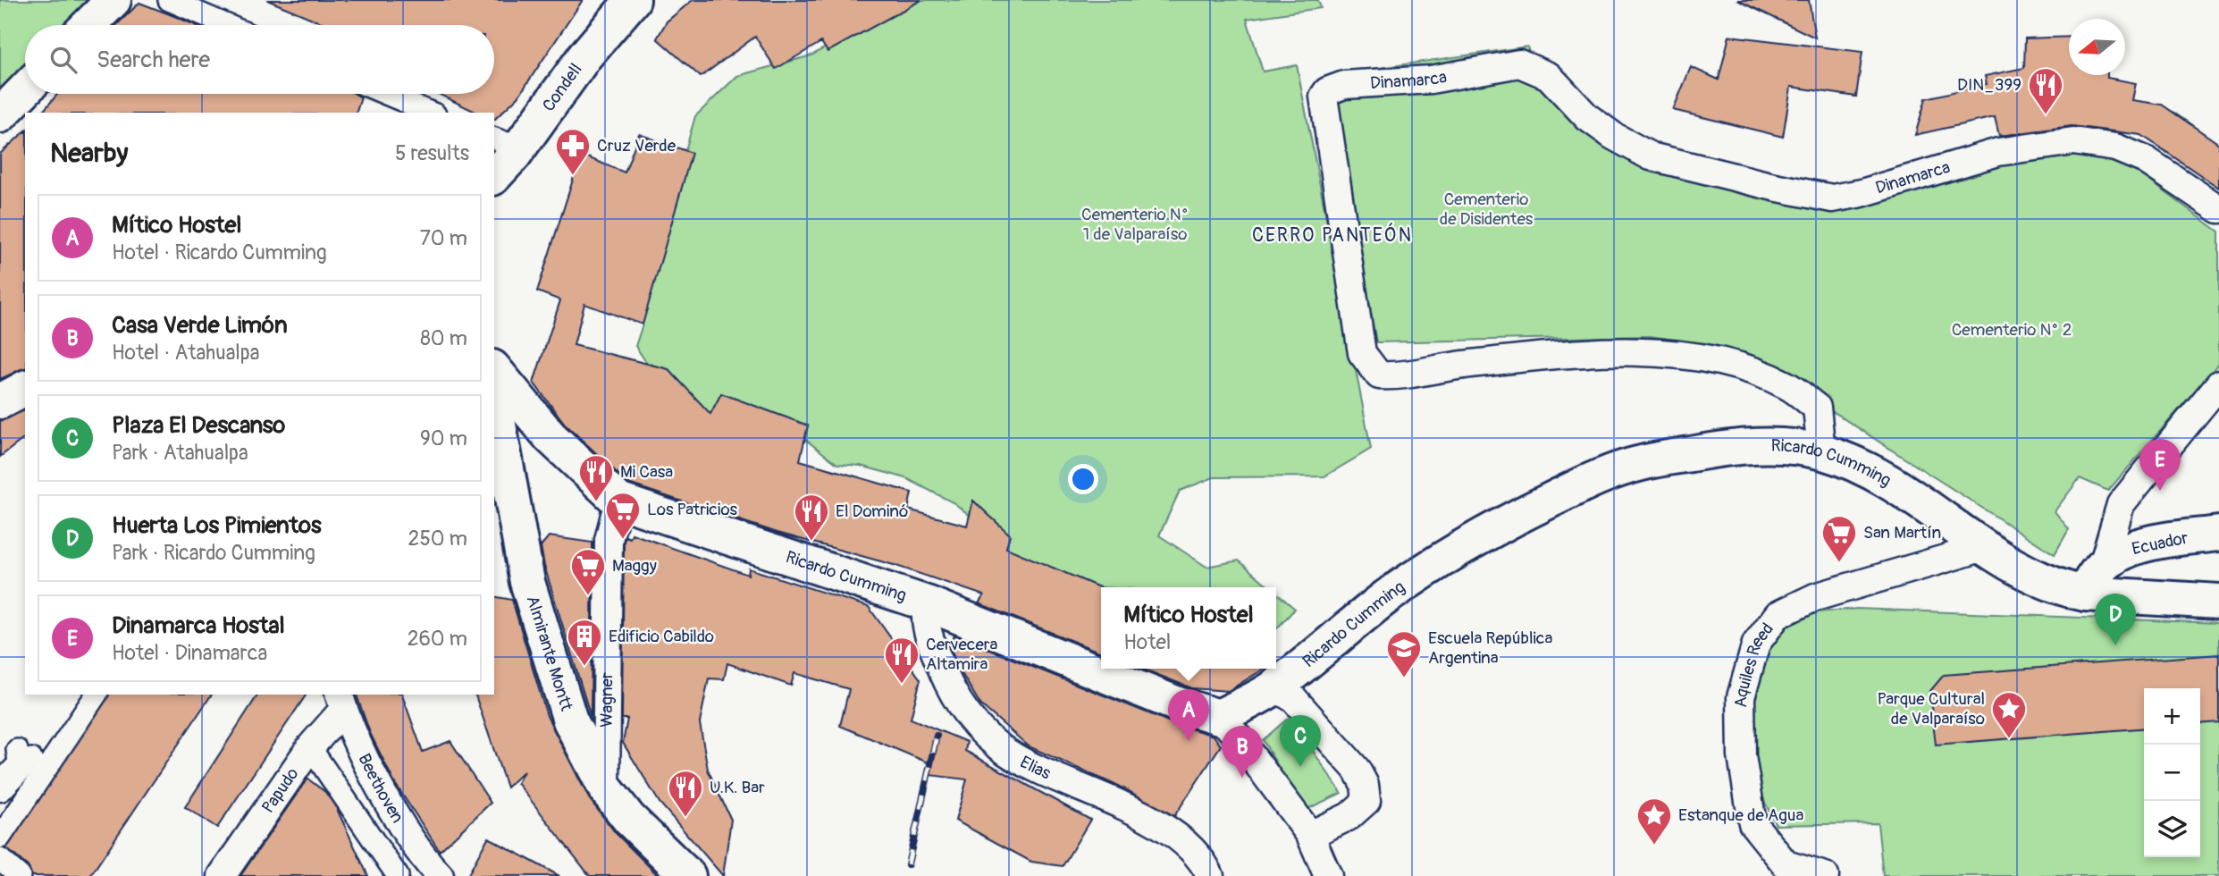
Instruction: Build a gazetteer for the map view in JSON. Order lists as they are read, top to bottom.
{
  "streets": {
    "street": [
      "Dinamarca",
      "Condell",
      "Ricardo Cumming",
      "Ecuador",
      "Almirante Montt",
      "Aquiles Reed",
      "Wagner",
      "Elias",
      "Beethoven",
      "Papudo"
    ]
  },
  "crossings": [
    ["Dinamarca", "Ricardo Cumming"],
    ["Ricardo Cumming", "Aquiles Reed"],
    ["Ricardo Cumming", "Wagner"],
    ["Ricardo Cumming", "Elias"],
    ["Almirante Montt", "Wagner"],
    ["Beethoven", "Papudo"]
  ],
  "districts": ["CERRO PANTEÓN"],
  "parks": ["Cementerio de Disidentes", "Cementerio N° 1 de Valparaíso", "Cementerio N° 2"],
  "places": {
    "restaurant": [
      "DIN_399",
      "Mi Casa",
      "El Dominó",
      "Cervecera Altamira",
      "U.K. Bar"
    ],
    "pharmacy": ["Cruz Verde"],
    "supermarket": ["Los Patricios", "San Martín", "Maggy"],
    "building": ["Edificio Cabildo"],
    "school or university": ["Escuela República Argentina"],
    "place": ["Parque Cultural de Valparaíso", "Estanque de Agua"]
  },
  "north": "left",
  "page": {
    "search": "Search here",
    "heading": ["Nearby", "5 results"],
    "list": [
      {
        "mark": "A",
        "name": "Mítico Hostel",
        "note": "Hotel · Ricardo Cumming",
        "value": "70 m"
      },
      {
        "mark": "B",
        "name": "Casa Verde Limón",
        "note": "Hotel · Atahualpa",
        "value": "80 m"
      },
      {
        "mark": "C",
        "name": "Plaza El Descanso",
        "note": "Park · Atahualpa",
        "value": "90 m"
      },
      {
        "mark": "D",
        "name": "Huerta Los Pimientos",
        "note": "Park · Ricardo Cumming",
        "value": "250 m"
      },
      {
        "mark": "E",
        "name": "Dinamarca Hostal",
        "note": "Hotel · Dinamarca",
        "value": "260 m"
      }
    ],
    "pins": [
      "E",
      "D",
      "A",
      "C",
      "B"
    ],
    "popup": ["Mítico Hostel", "Hotel"],
    "map_buttons": ["+", "−"]
  }
}
